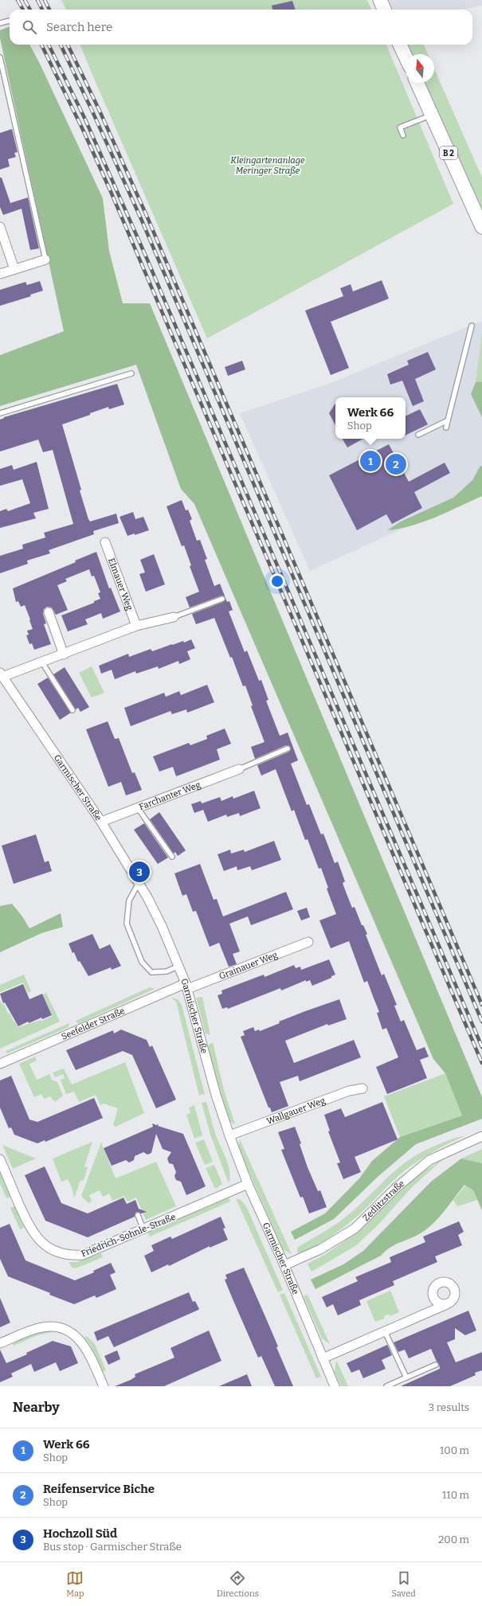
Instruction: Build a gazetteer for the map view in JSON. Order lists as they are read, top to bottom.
{
  "streets": {
    "main road": ["B 2"],
    "street": [
      "Elmauer Weg",
      "Garmischer Straße",
      "Farchanter Weg",
      "Grainauer Weg",
      "Seefelder Straße",
      "Wallgauer Weg",
      "Zedlitzstraße",
      "Friedrich-Sohnle-Straße"
    ]
  },
  "crossings": [
    ["Garmischer Straße", "Farchanter Weg"],
    ["Garmischer Straße", "Grainauer Weg"],
    ["Garmischer Straße", "Seefelder Straße"],
    ["Garmischer Straße", "Wallgauer Weg"],
    ["Garmischer Straße", "Zedlitzstraße"],
    ["Garmischer Straße", "Friedrich-Sohnle-Straße"],
    ["Grainauer Weg", "Seefelder Straße"]
  ],
  "parks": ["Kleingartenanlage Meringer Straße"],
  "north": "top",
  "page": {
    "search": "Search here",
    "popup": ["Werk 66", "Shop"],
    "pins": ["1", "2", "3"],
    "heading": ["Nearby", "3 results"],
    "list": [
      {
        "mark": "1",
        "name": "Werk 66",
        "note": "Shop",
        "value": "100 m"
      },
      {
        "mark": "2",
        "name": "Reifenservice Biche",
        "note": "Shop",
        "value": "110 m"
      },
      {
        "mark": "3",
        "name": "Hochzoll Süd",
        "note": "Bus stop · Garmischer Straße",
        "value": "200 m"
      }
    ],
    "nav": ["Map", "Directions", "Saved"]
  }
}
